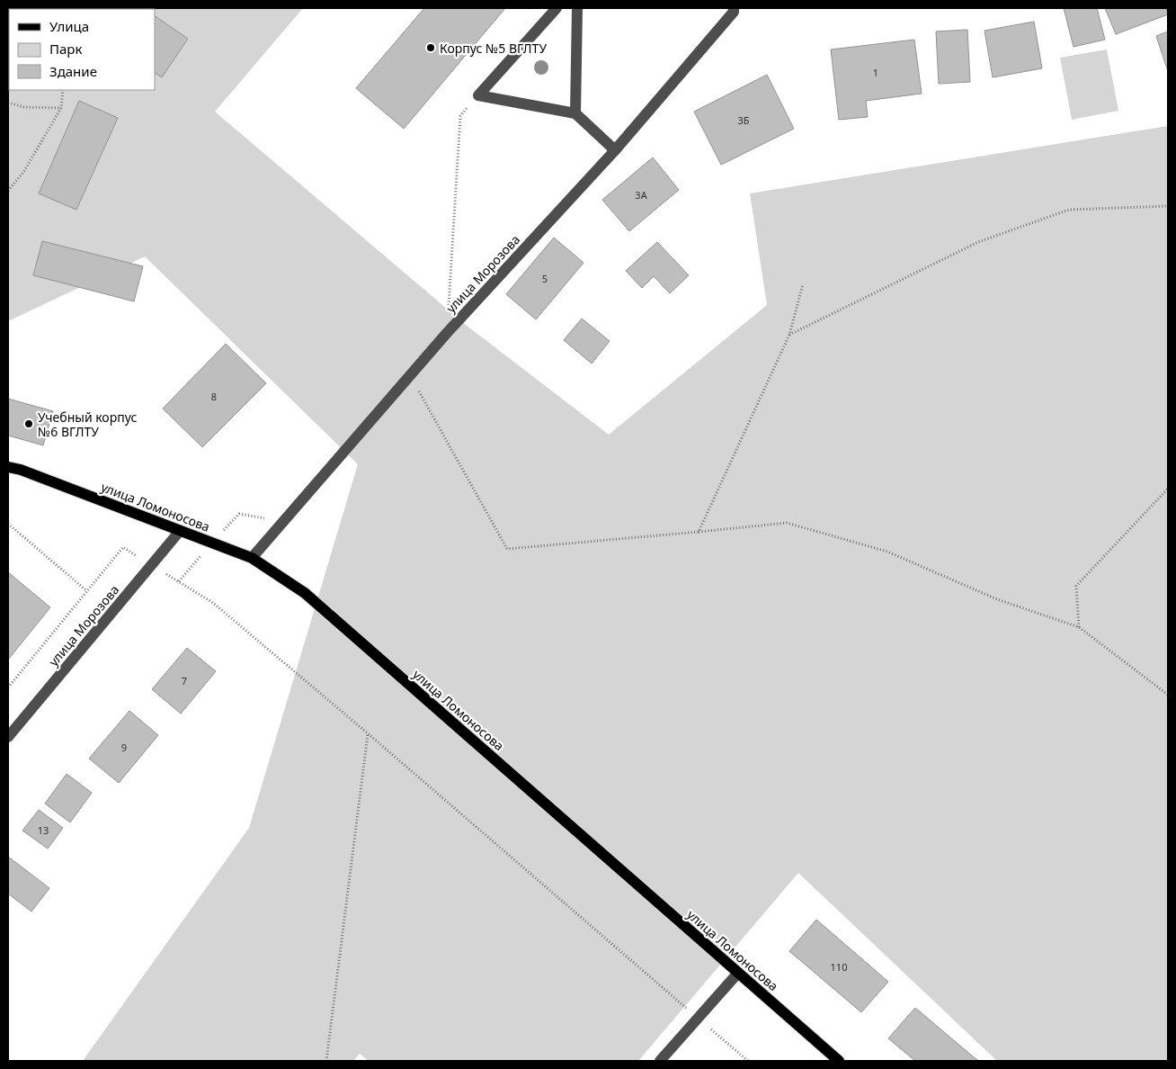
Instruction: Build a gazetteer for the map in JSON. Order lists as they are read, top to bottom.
{
  "streets": {
    "main road": ["улица Ломоносова"],
    "street": ["улица Морозова"]
  },
  "crossings": [
    ["улица Морозова", "улица Ломоносова"]
  ],
  "places": ["Корпус №5 ВГЛТУ", "Учебный корпус №6 ВГЛТУ"],
  "house_numbers": [
    "1",
    "3Б",
    "3А",
    "5",
    "8",
    "7",
    "9",
    "13",
    "110"
  ],
  "legend": ["Улица", "Парк", "Здание"]
}
